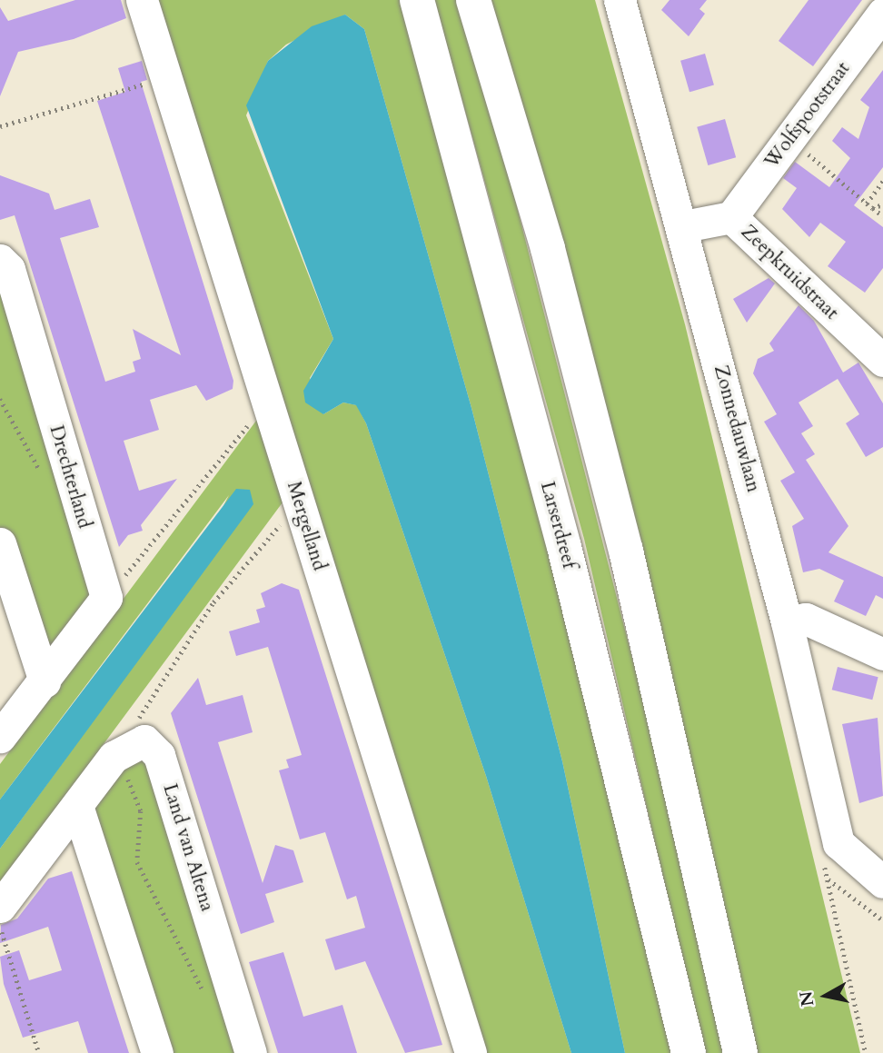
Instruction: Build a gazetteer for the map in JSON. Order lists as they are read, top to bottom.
{
  "streets": {
    "main road": ["Larserdreef"],
    "street": [
      "Wolfspootstraat",
      "Zeepkruidstraat",
      "Zonnedauwlaan",
      "Drechterland",
      "Mergelland",
      "Land van Altena"
    ]
  },
  "crossings": [
    ["Wolfspootstraat", "Zeepkruidstraat"],
    ["Zeepkruidstraat", "Zonnedauwlaan"]
  ],
  "north": "left"
}
